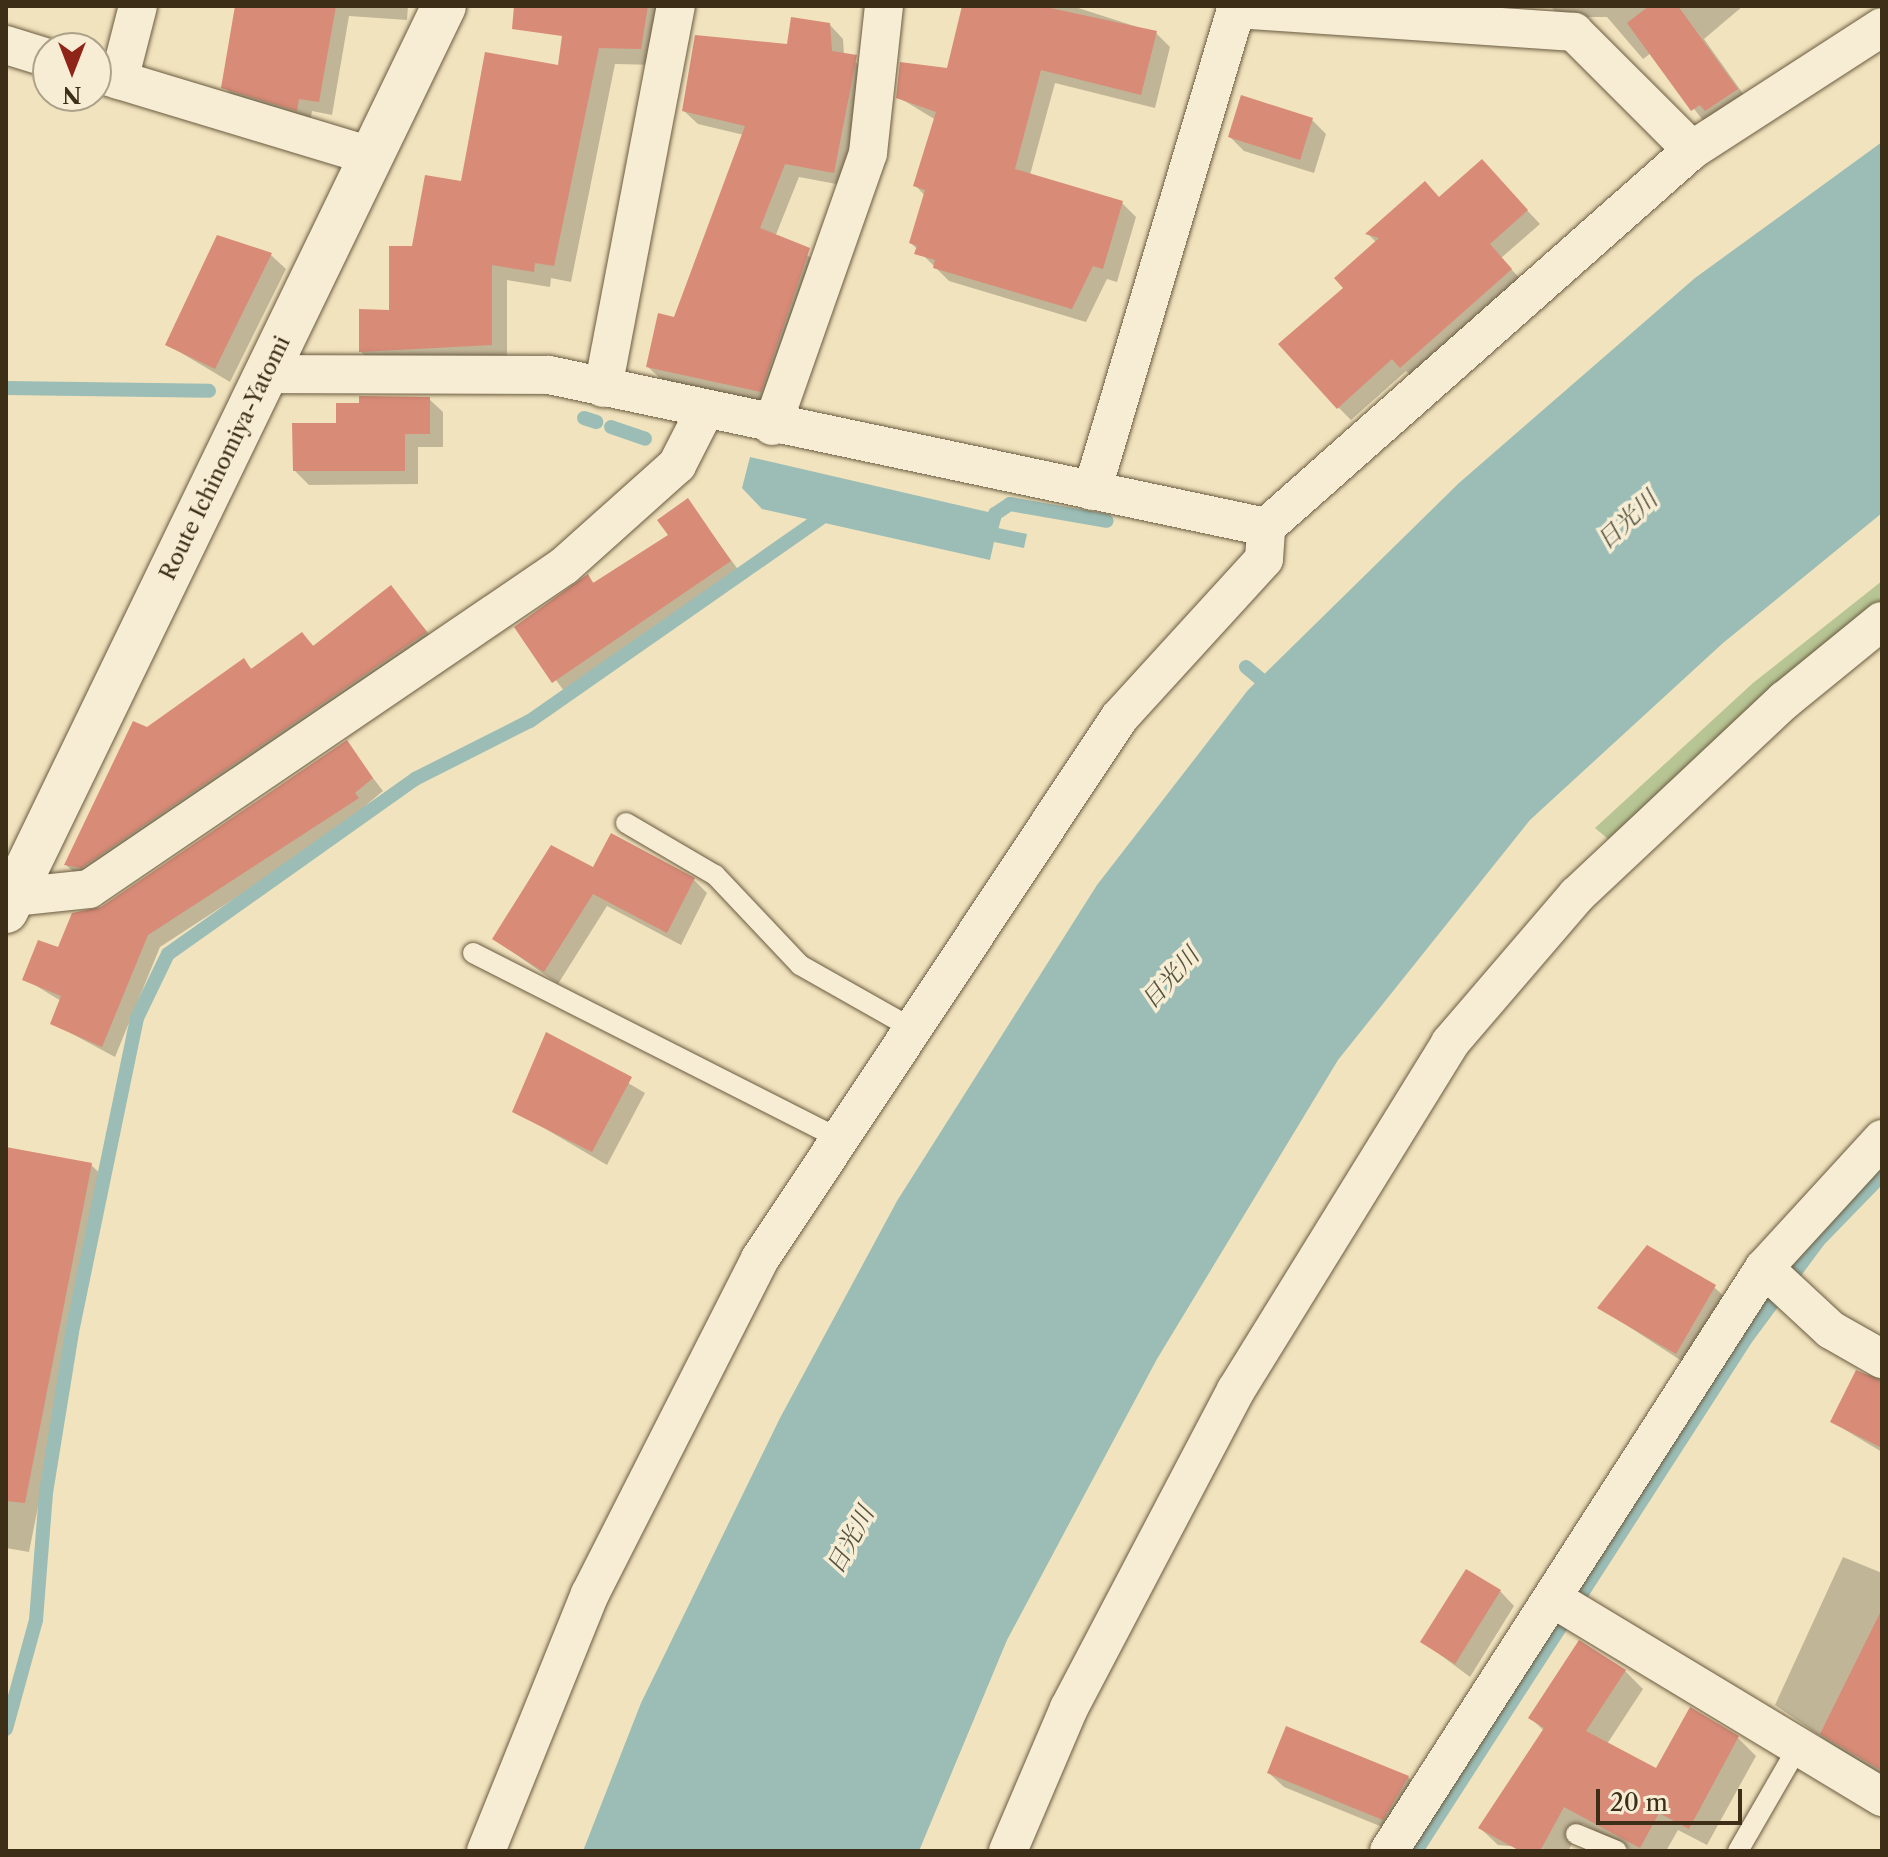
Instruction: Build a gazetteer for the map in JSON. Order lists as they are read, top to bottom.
{
  "streets": {
    "main road": ["Route Ichinomiya-Yatomi"]
  },
  "water": ["日光川"],
  "scale_bar": "20 m",
  "north": "bottom"
}
